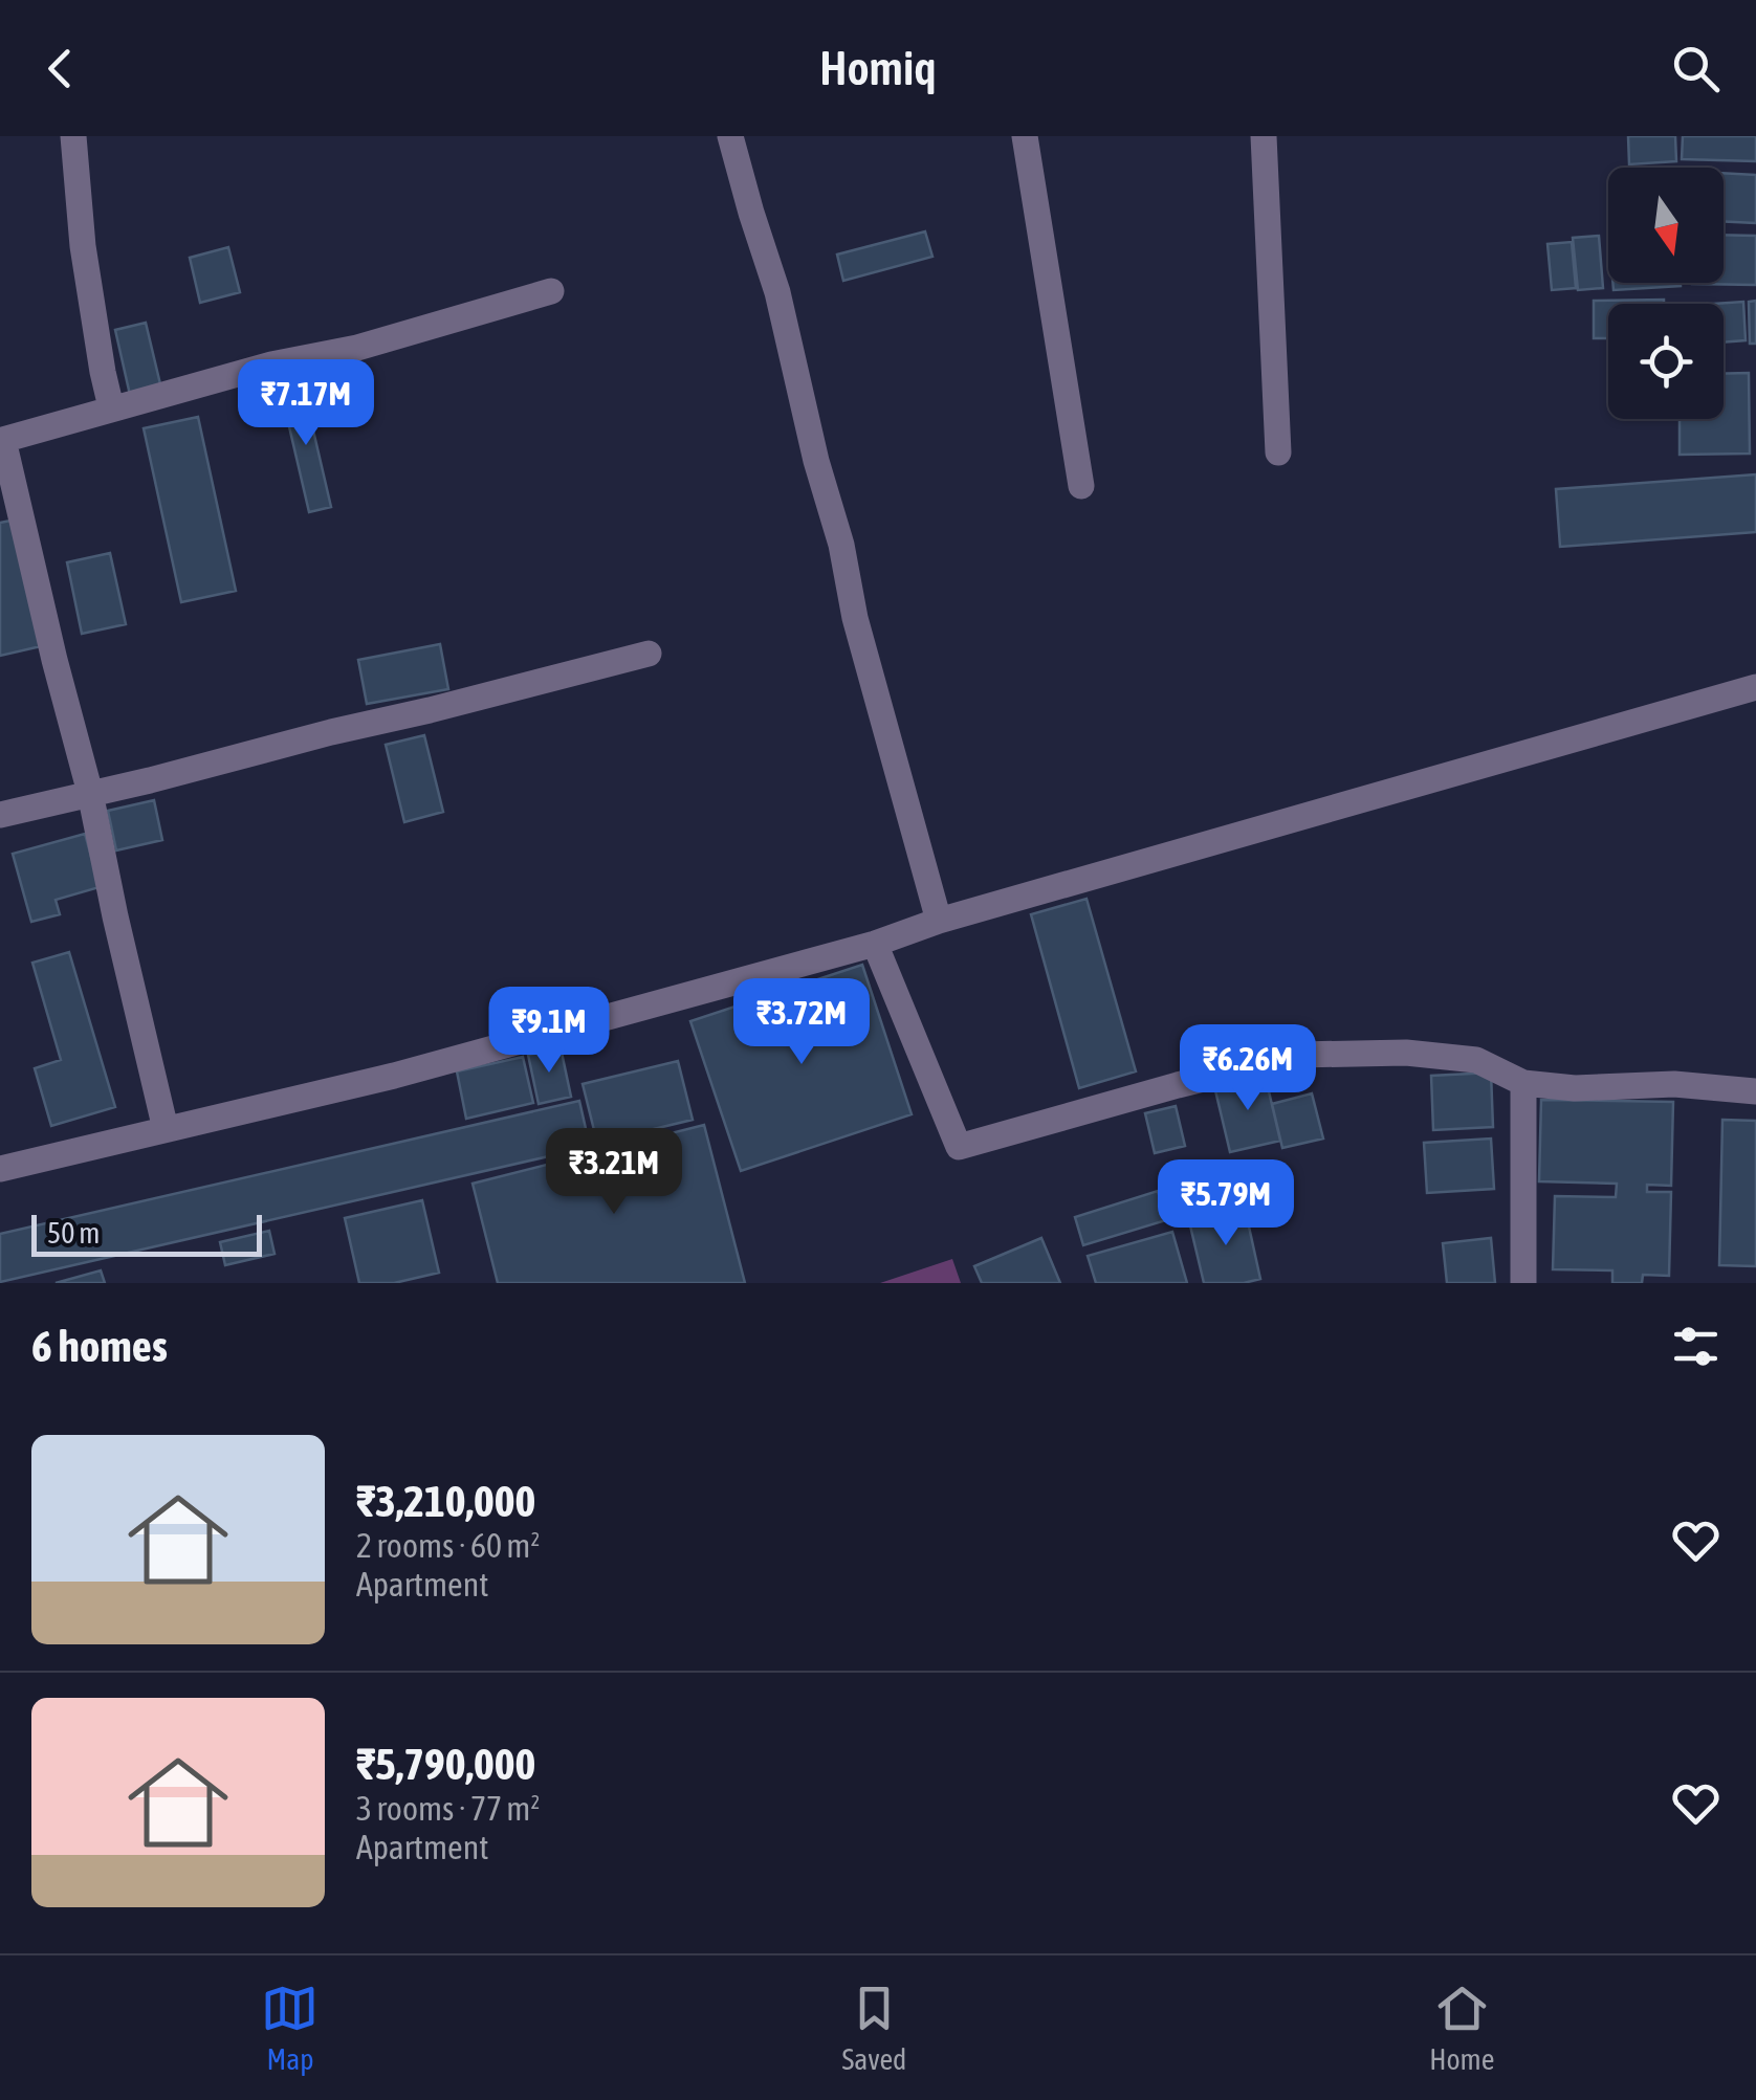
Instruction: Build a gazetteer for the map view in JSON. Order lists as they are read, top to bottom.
{
  "scale_bar": "50 m",
  "north": "bottom",
  "page": {
    "header": "Homiq",
    "price": [
      "₹7.17M",
      "₹3.72M",
      "₹9.1M",
      "₹6.26M",
      "₹3.21M",
      "₹5.79M"
    ],
    "scale": "50 m",
    "heading": "6 homes",
    "list": [
      {
        "name": "₹3,210,000",
        "note": "2 rooms · 60 m² · Apartment"
      },
      {
        "name": "₹5,790,000",
        "note": "3 rooms · 77 m² · Apartment"
      }
    ],
    "tabs": ["Map", "Saved", "Home"]
  }
}
